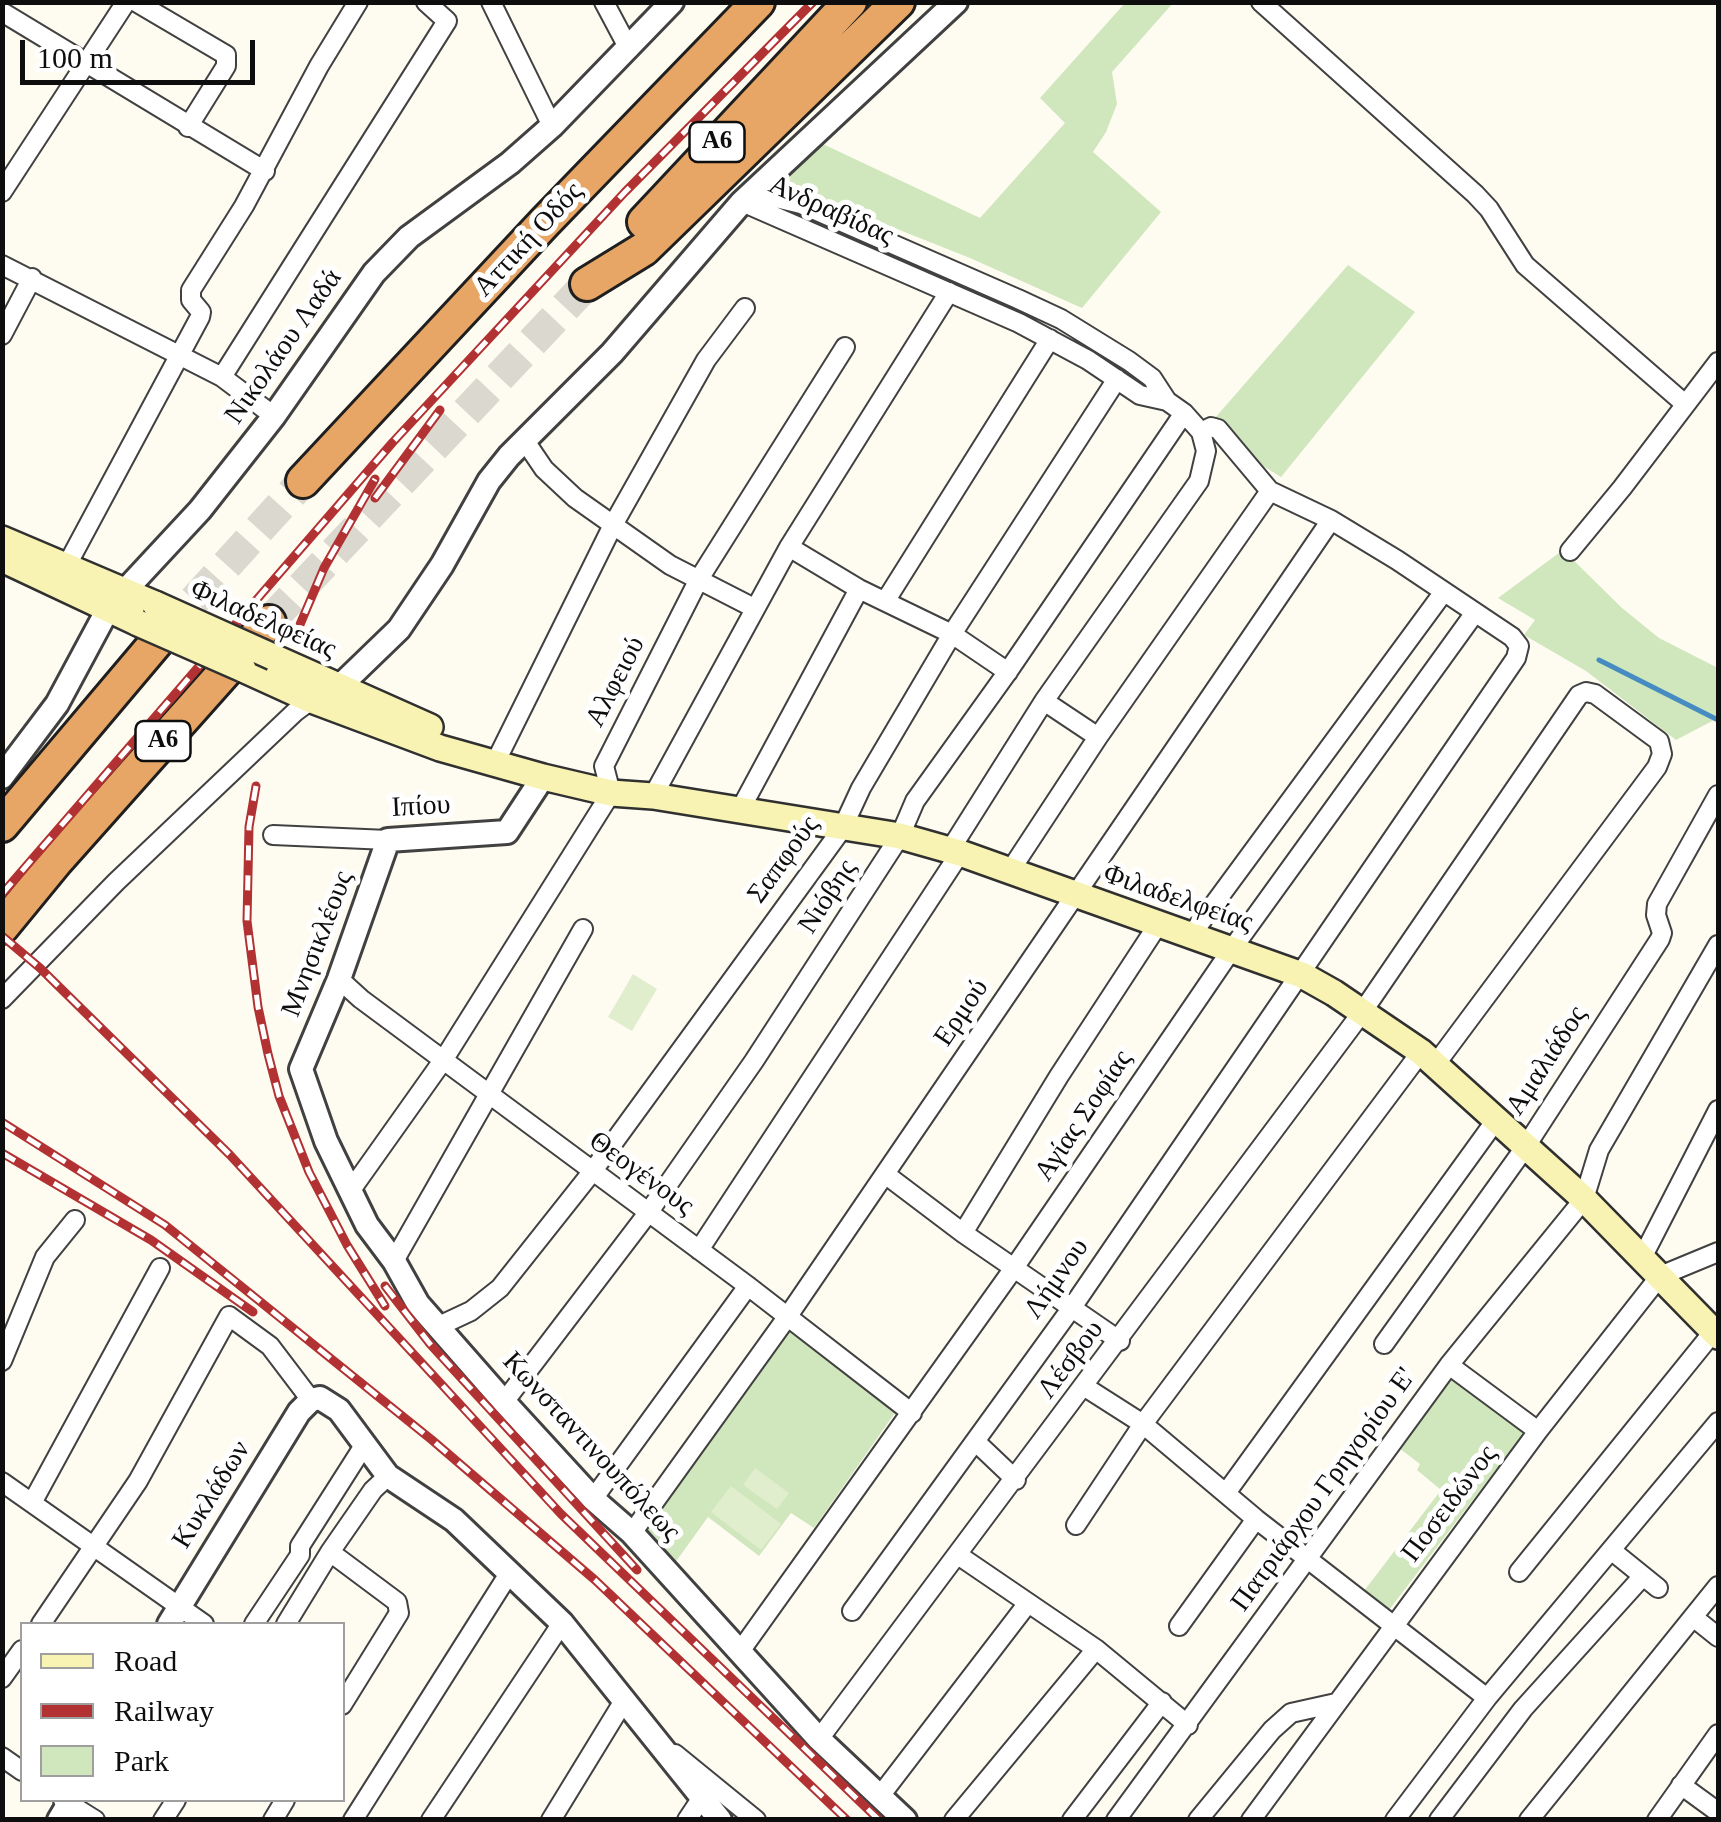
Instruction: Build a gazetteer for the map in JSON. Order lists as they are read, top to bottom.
{
  "streets": {
    "highway": ["Α6", "Αττική Οδός"],
    "main road": ["Φιλαδελφείας"],
    "street": [
      "Ανδραβίδας",
      "Νικολάου Λαδά",
      "Αλφειού",
      "Ιπίου",
      "Σαπφούς",
      "Νιόβης",
      "Μνησικλέους",
      "Ερμού",
      "Αμαλιάδος",
      "Αγίας Σοφίας",
      "Θεογένους",
      "Λήμνου",
      "Λέσβου",
      "Κωνσταντινουπόλεως",
      "Πατριάρχου Γρηγορίου E'",
      "Κυκλάδων",
      "Ποσειδώνος"
    ]
  },
  "crossings": [
    ["Α6", "Φιλαδελφείας"],
    ["Ανδραβίδας", "Σαπφούς"],
    ["Ανδραβίδας", "Νιόβης"],
    ["Νικολάου Λαδά", "Φιλαδελφείας"],
    ["Φιλαδελφείας", "Αλφειού"],
    ["Φιλαδελφείας", "Ιπίου"],
    ["Φιλαδελφείας", "Σαπφούς"],
    ["Φιλαδελφείας", "Νιόβης"],
    ["Φιλαδελφείας", "Ερμού"],
    ["Φιλαδελφείας", "Αμαλιάδος"],
    ["Φιλαδελφείας", "Αγίας Σοφίας"],
    ["Φιλαδελφείας", "Λήμνου"],
    ["Φιλαδελφείας", "Λέσβου"],
    ["Φιλαδελφείας", "Πατριάρχου Γρηγορίου E'"],
    ["Φιλαδελφείας", "Ποσειδώνος"],
    ["Αλφειού", "Θεογένους"],
    ["Αλφειού", "Κωνσταντινουπόλεως"],
    ["Ιπίου", "Μνησικλέους"],
    ["Σαπφούς", "Θεογένους"],
    ["Σαπφούς", "Κωνσταντινουπόλεως"],
    ["Νιόβης", "Θεογένους"],
    ["Νιόβης", "Κωνσταντινουπόλεως"],
    ["Μνησικλέους", "Θεογένους"],
    ["Μνησικλέους", "Κωνσταντινουπόλεως"],
    ["Ερμού", "Θεογένους"],
    ["Ερμού", "Κωνσταντινουπόλεως"],
    ["Αγίας Σοφίας", "Θεογένους"],
    ["Αγίας Σοφίας", "Λήμνου"],
    ["Αγίας Σοφίας", "Κωνσταντινουπόλεως"],
    ["Λέσβου", "Κωνσταντινουπόλεως"]
  ],
  "legend": ["Road", "Railway", "Park"],
  "scale_bar": "100 m"
}
